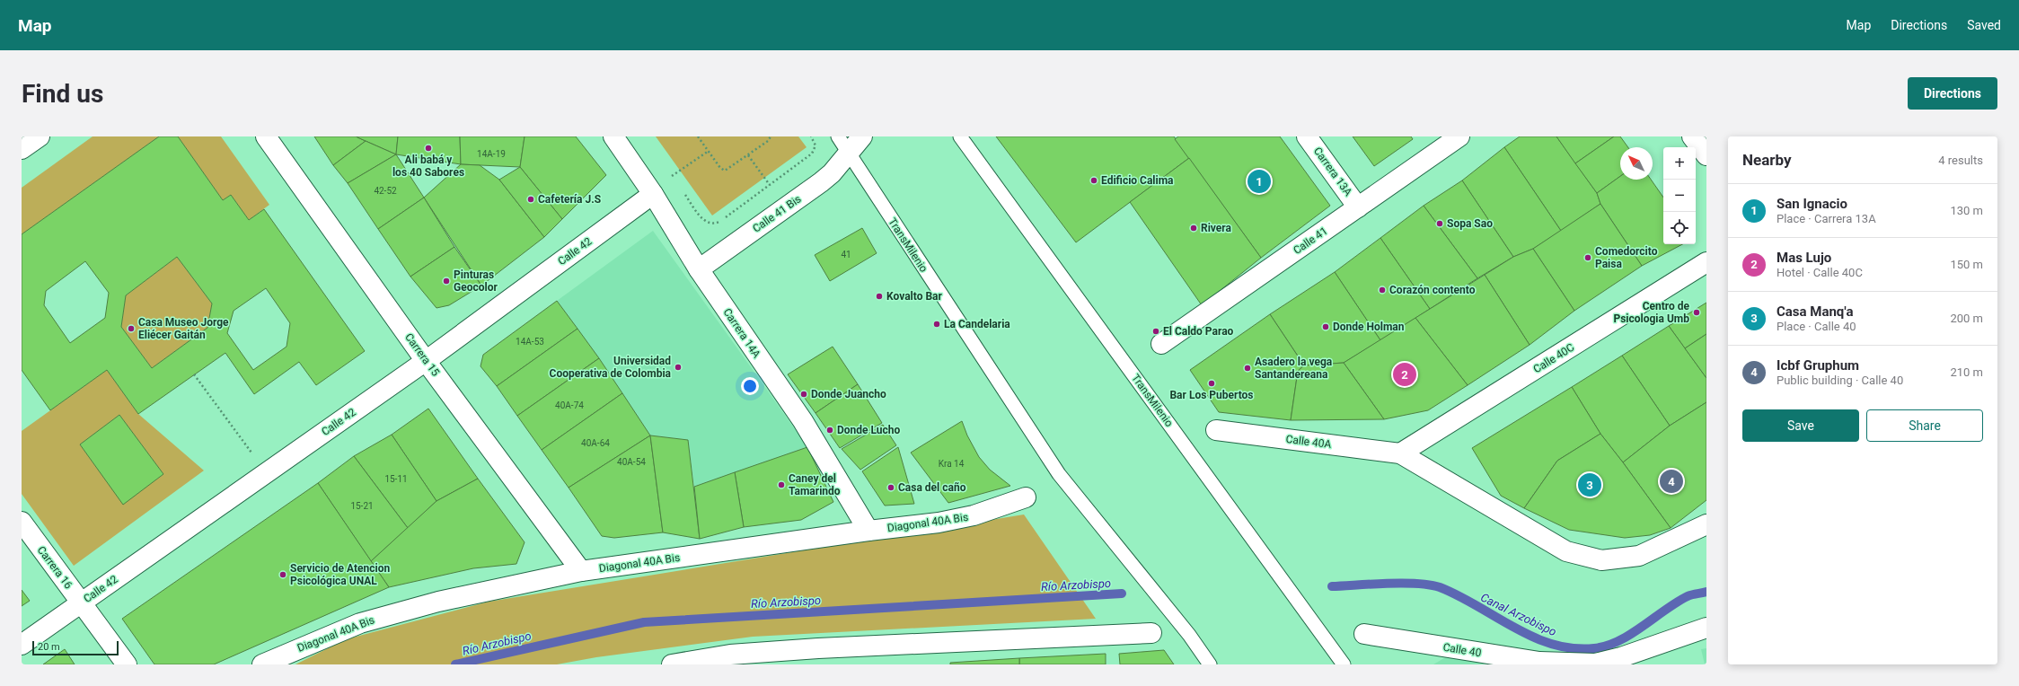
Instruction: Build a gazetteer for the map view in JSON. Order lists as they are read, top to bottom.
{
  "streets": {
    "street": [
      "Carrera 13A",
      "Calle 41 Bis",
      "Calle 41",
      "Calle 42",
      "Carrera 14A",
      "Carrera 15",
      "Calle 40C",
      "Calle 40A",
      "Diagonal 40A Bis",
      "Carrera 16",
      "Calle 40"
    ],
    "lane": ["TransMilenio"]
  },
  "crossings": [
    ["Carrera 13A", "Calle 41"],
    ["Calle 41 Bis", "TransMilenio"],
    ["Calle 41 Bis", "Carrera 14A"],
    ["Calle 42", "Carrera 14A"],
    ["Calle 42", "Carrera 15"],
    ["Calle 42", "Carrera 16"],
    ["Carrera 14A", "Diagonal 40A Bis"],
    ["Carrera 15", "Diagonal 40A Bis"],
    ["Calle 40C", "Calle 40A"]
  ],
  "water": ["Río Arzobispo", "Canal Arzobispo"],
  "places": [
    "Ali babá y los 40 Sabores",
    "Edificio Calima",
    "Cafetería J.S",
    "Sopa Sao",
    "Rivera",
    "Comedorcito Paisa",
    "Pinturas Geocolor",
    "Corazón contento",
    "Kovalto Bar",
    "Centro de Psicologia Umb",
    "La Candelaria",
    "Donde Holman",
    "Casa Museo Jorge Eliécer Gaitán",
    "El Caldo Parao",
    "Universidad Cooperativa de Colombia",
    "Asadero la vega Santandereana",
    "Bar Los Pubertos",
    "Donde Juancho",
    "Donde Lucho",
    "Caney del Tamarindo",
    "Casa del caño",
    "Servicio de Atencion Psicológica UNAL"
  ],
  "house_numbers": [
    "14A-19",
    "42-52",
    "41",
    "14A-53",
    "40A-74",
    "40A-64",
    "40A-54",
    "Kra 14",
    "15-11",
    "15-21"
  ],
  "scale_bar": "20 m",
  "north": "top left",
  "page": {
    "header": "Map",
    "nav": ["Map", "Directions", "Saved"],
    "buttons": [
      "Directions",
      ["Save", "Share"]
    ],
    "title": "Find us",
    "heading": ["Nearby", "4 results"],
    "map_buttons": ["+", "−"],
    "pins": [
      "1",
      "2",
      "4",
      "3"
    ],
    "list": [
      {
        "mark": "1",
        "name": "San Ignacio",
        "note": "Place · Carrera 13A",
        "value": "130 m"
      },
      {
        "mark": "2",
        "name": "Mas Lujo",
        "note": "Hotel · Calle 40C",
        "value": "150 m"
      },
      {
        "mark": "3",
        "name": "Casa Manq'a",
        "note": "Place · Calle 40",
        "value": "200 m"
      },
      {
        "mark": "4",
        "name": "Icbf Gruphum",
        "note": "Public building · Calle 40",
        "value": "210 m"
      }
    ],
    "scale": "20 m"
  }
}
